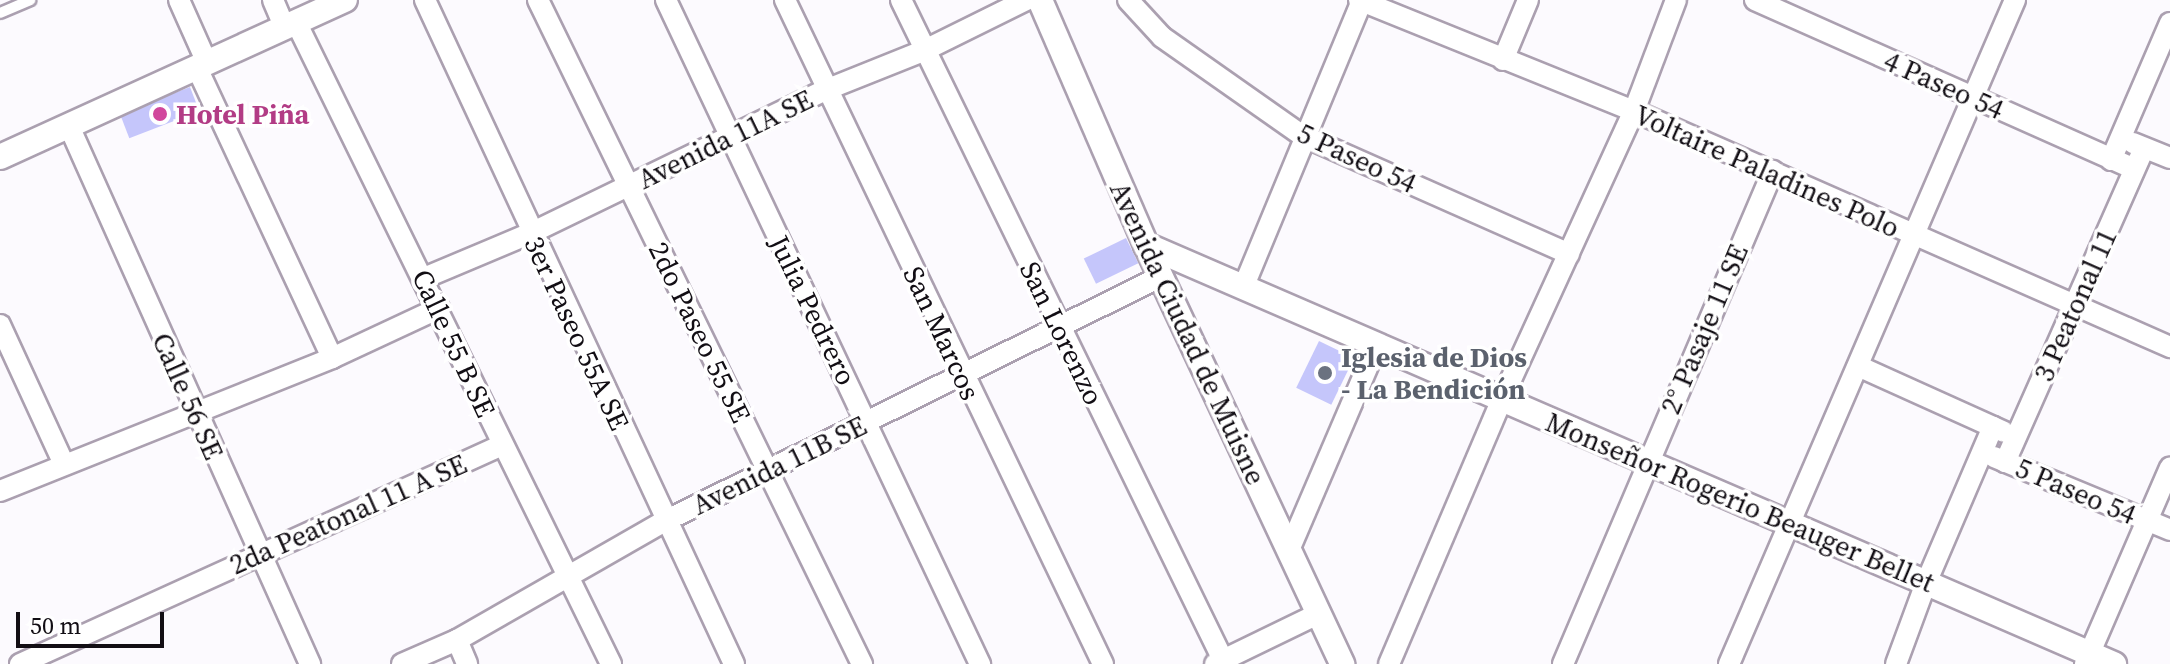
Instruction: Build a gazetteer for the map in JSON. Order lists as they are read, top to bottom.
{
  "streets": {
    "street": [
      "4 Paseo 54",
      "Avenida 11A SE",
      "5 Paseo 54",
      "Voltaire Paladines Polo",
      "3 Peatonal 11",
      "Julia Pedrero",
      "2° Pasaje 11 SE",
      "2do Paseo 55 SE",
      "3er Paseo 55A SE",
      "San Marcos",
      "San Lorenzo",
      "Avenida Ciudad de Muisne",
      "Calle 55 B SE",
      "Calle 56 SE",
      "Avenida 11B SE",
      "Monseñor Rogerio Beauger Bellet",
      "2da Peatonal 11 A SE"
    ]
  },
  "crossings": [
    ["4 Paseo 54", "3 Peatonal 11"],
    ["Avenida 11A SE", "Julia Pedrero"],
    ["Avenida 11A SE", "2do Paseo 55 SE"],
    ["Avenida 11A SE", "3er Paseo 55A SE"],
    ["Avenida 11A SE", "San Marcos"],
    ["Avenida 11A SE", "San Lorenzo"],
    ["Avenida 11A SE", "Calle 55 B SE"],
    ["5 Paseo 54", "3 Peatonal 11"],
    ["Voltaire Paladines Polo", "3 Peatonal 11"],
    ["Voltaire Paladines Polo", "2° Pasaje 11 SE"],
    ["Julia Pedrero", "Avenida 11B SE"],
    ["2° Pasaje 11 SE", "Monseñor Rogerio Beauger Bellet"],
    ["2do Paseo 55 SE", "Avenida 11B SE"],
    ["3er Paseo 55A SE", "Avenida 11B SE"],
    ["San Marcos", "Avenida 11B SE"],
    ["San Lorenzo", "Avenida 11B SE"],
    ["Avenida Ciudad de Muisne", "Avenida 11B SE"],
    ["Avenida Ciudad de Muisne", "Monseñor Rogerio Beauger Bellet"],
    ["Calle 55 B SE", "Avenida 11B SE"],
    ["Calle 55 B SE", "2da Peatonal 11 A SE"],
    ["Calle 56 SE", "2da Peatonal 11 A SE"]
  ],
  "places": ["Hotel Piña", "Iglesia de Dios - La Bendición"],
  "scale_bar": "50 m"
}
